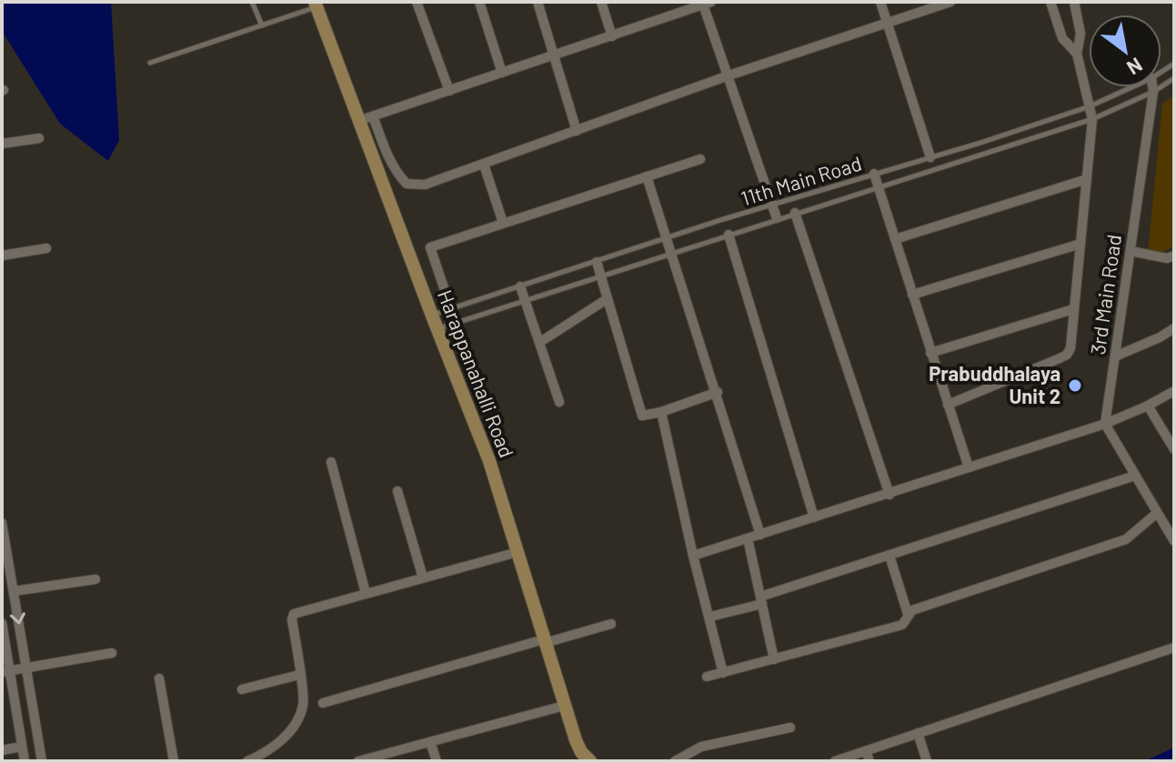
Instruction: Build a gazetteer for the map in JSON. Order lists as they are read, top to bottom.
{
  "streets": {
    "street": ["3rd Main Road", "Harappanahalli Road"],
    "lane": ["11th Main Road"]
  },
  "crossings": [
    ["11th Main Road", "3rd Main Road"],
    ["11th Main Road", "Harappanahalli Road"]
  ],
  "places": ["Prabuddhalaya Unit 2"],
  "north": "bottom right"
}
